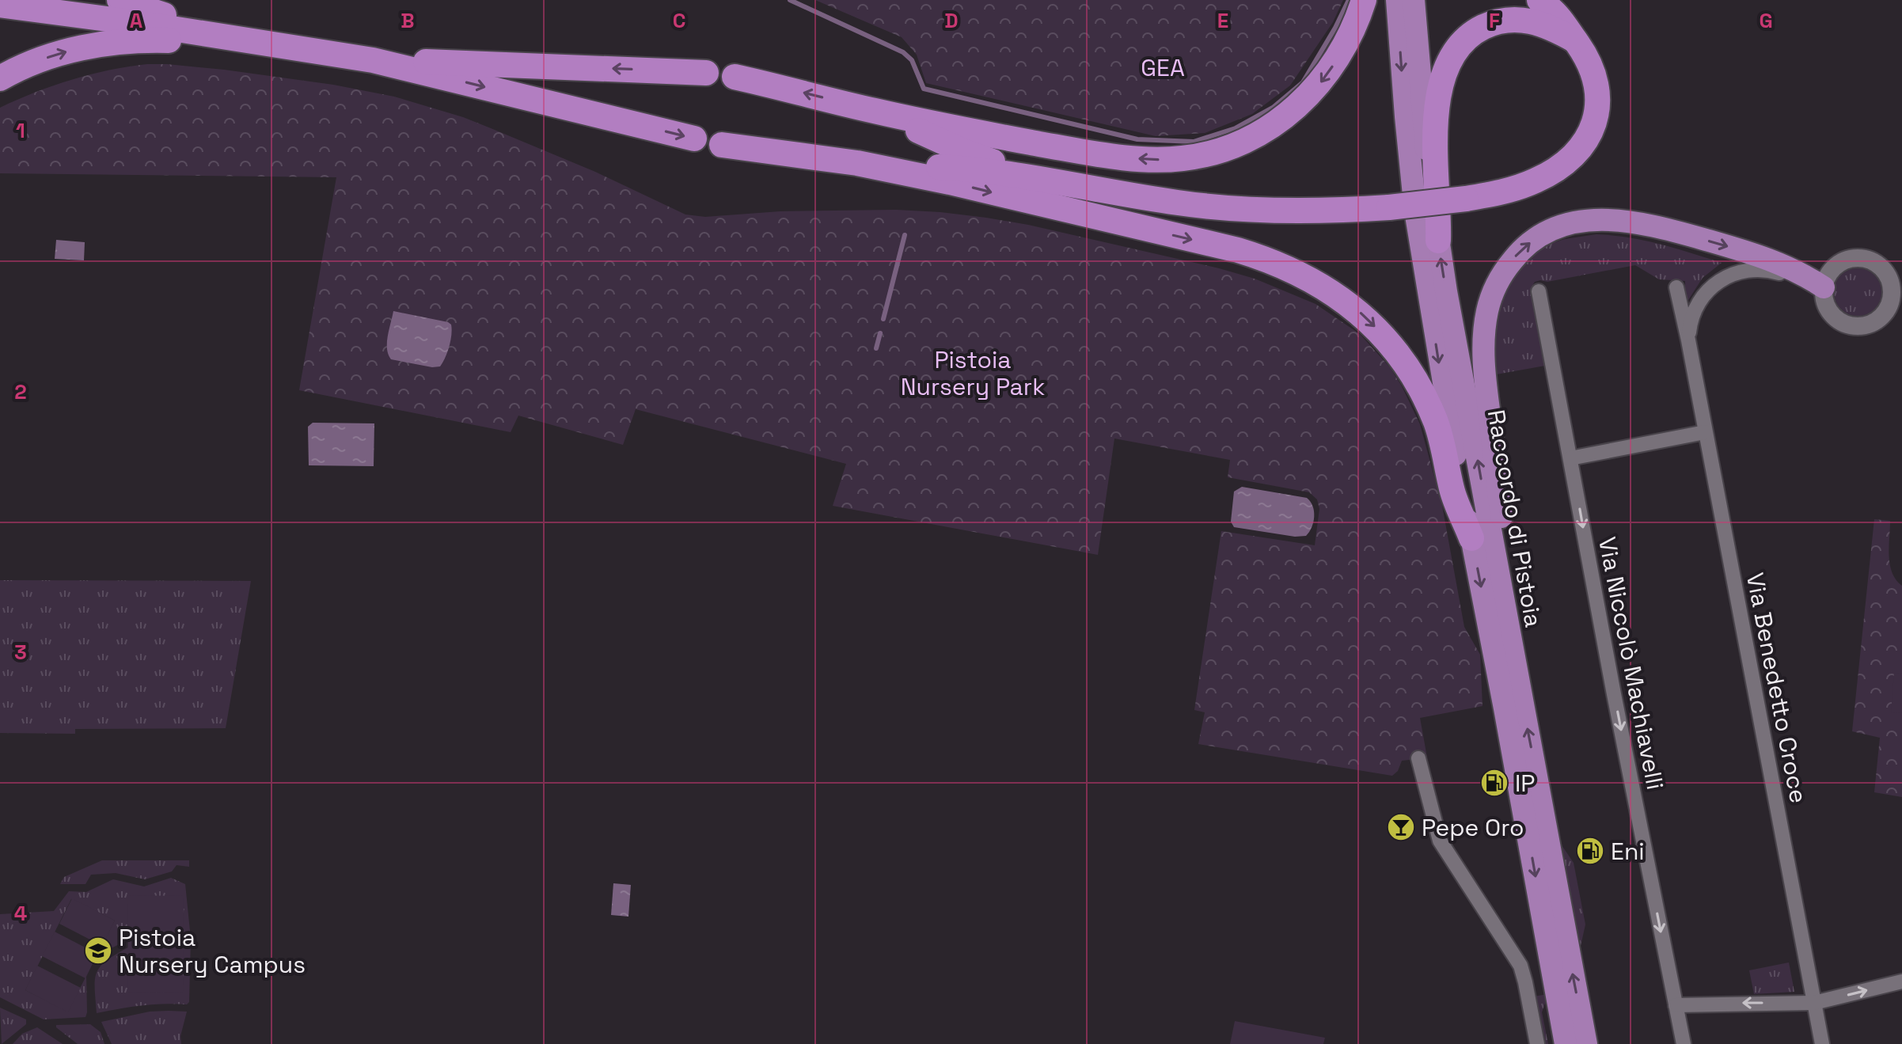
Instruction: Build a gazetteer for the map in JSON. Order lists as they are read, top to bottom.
{
  "streets": {
    "highway": ["Raccordo di Pistoia"],
    "street": ["Via Niccolò Machiavelli", "Via Benedetto Croce"]
  },
  "one_way": ["Via Niccolò Machiavelli"],
  "parks": ["GEA", "Pistoia Nursery Park"],
  "places": {
    "fuel station": ["IP", "Eni"],
    "bar": ["Pepe Oro"],
    "school or university": ["Pistoia Nursery Campus"]
  },
  "grid": {
    "columns": [
      "A",
      "B",
      "C",
      "D",
      "E",
      "F",
      "G"
    ],
    "rows": [
      "1",
      "2",
      "3",
      "4"
    ]
  }
}
